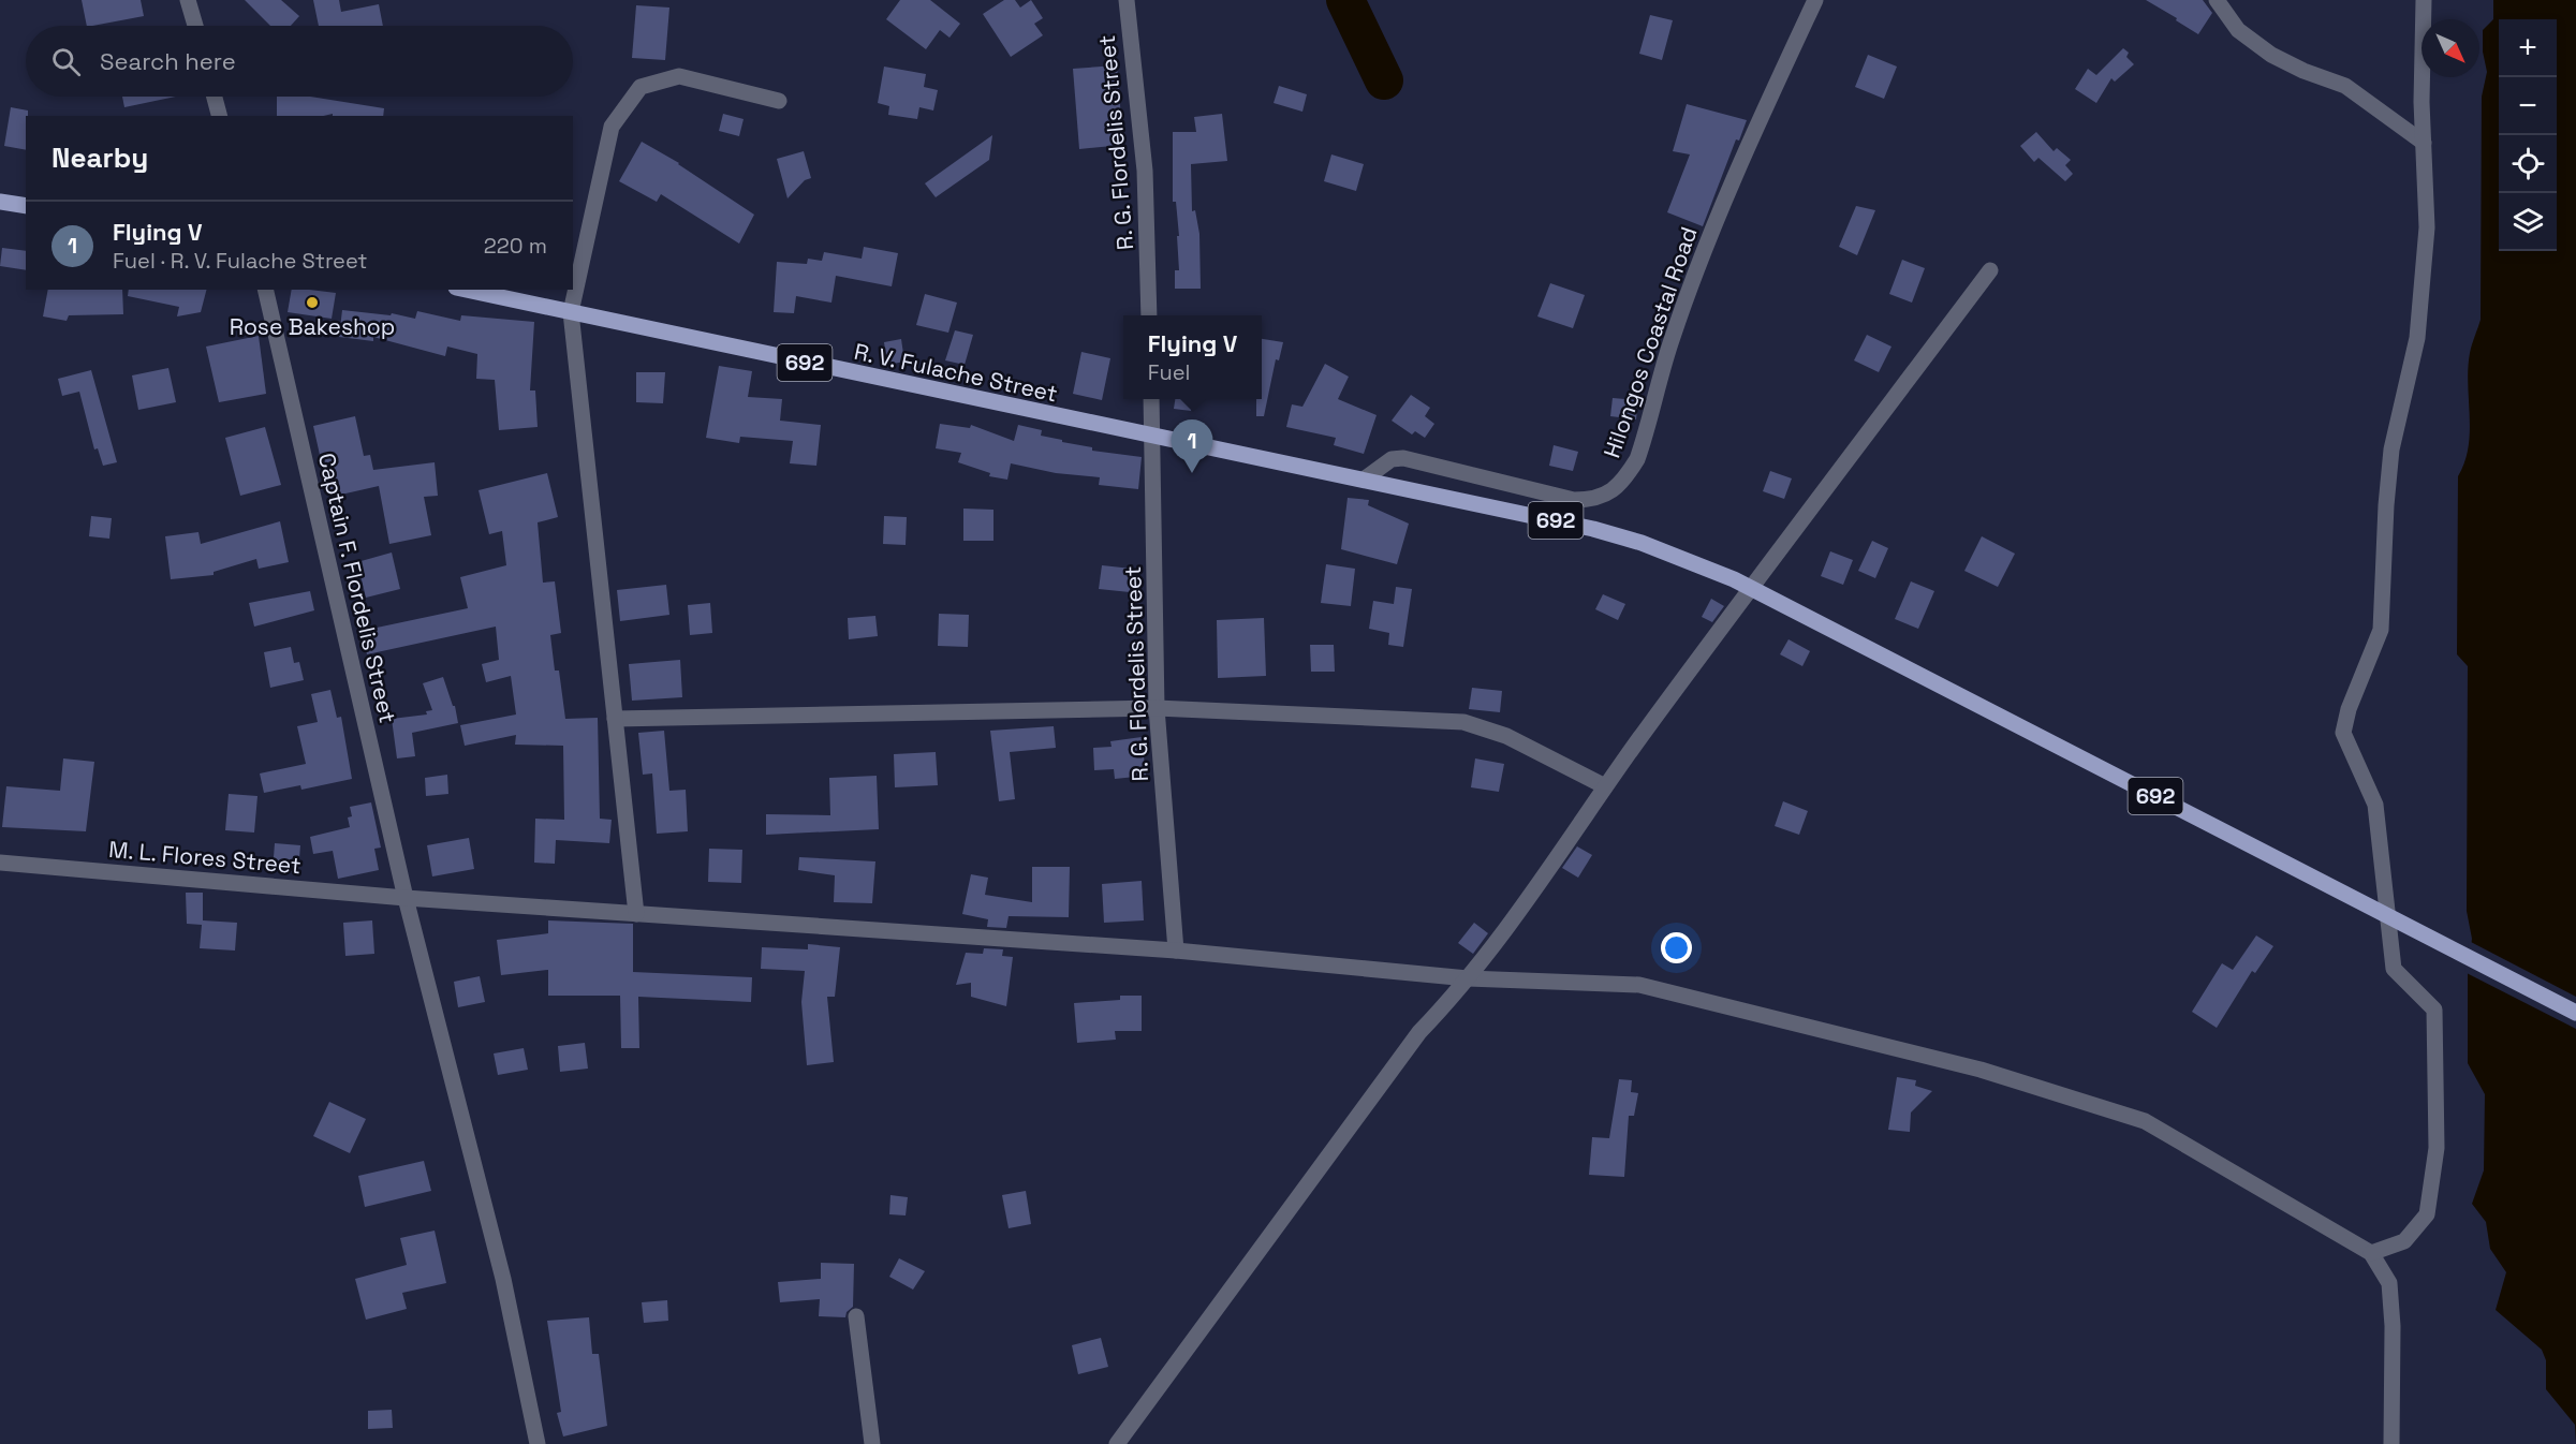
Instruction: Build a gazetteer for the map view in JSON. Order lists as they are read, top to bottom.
{
  "streets": {
    "main road": ["692", "R. V. Fulache Street"],
    "street": [
      "R. G. Flordelis Street",
      "Hilongos Coastal Road",
      "Captain F. Flordelis Street",
      "M. L. Flores Street"
    ]
  },
  "crossings": [
    ["R. G. Flordelis Street", "R. V. Fulache Street"],
    ["R. G. Flordelis Street", "M. L. Flores Street"],
    ["Hilongos Coastal Road", "692"],
    ["Hilongos Coastal Road", "R. V. Fulache Street"],
    ["692", "R. V. Fulache Street"],
    ["Captain F. Flordelis Street", "M. L. Flores Street"]
  ],
  "places": ["Rose Bakeshop"],
  "north": "bottom right",
  "page": {
    "map_buttons": ["+", "−"],
    "search": "Search here",
    "heading": "Nearby",
    "list": [
      {
        "mark": "1",
        "name": "Flying V",
        "note": "Fuel · R. V. Fulache Street",
        "value": "220 m"
      }
    ],
    "popup": ["Flying V", "Fuel"],
    "pins": "1"
  }
}
